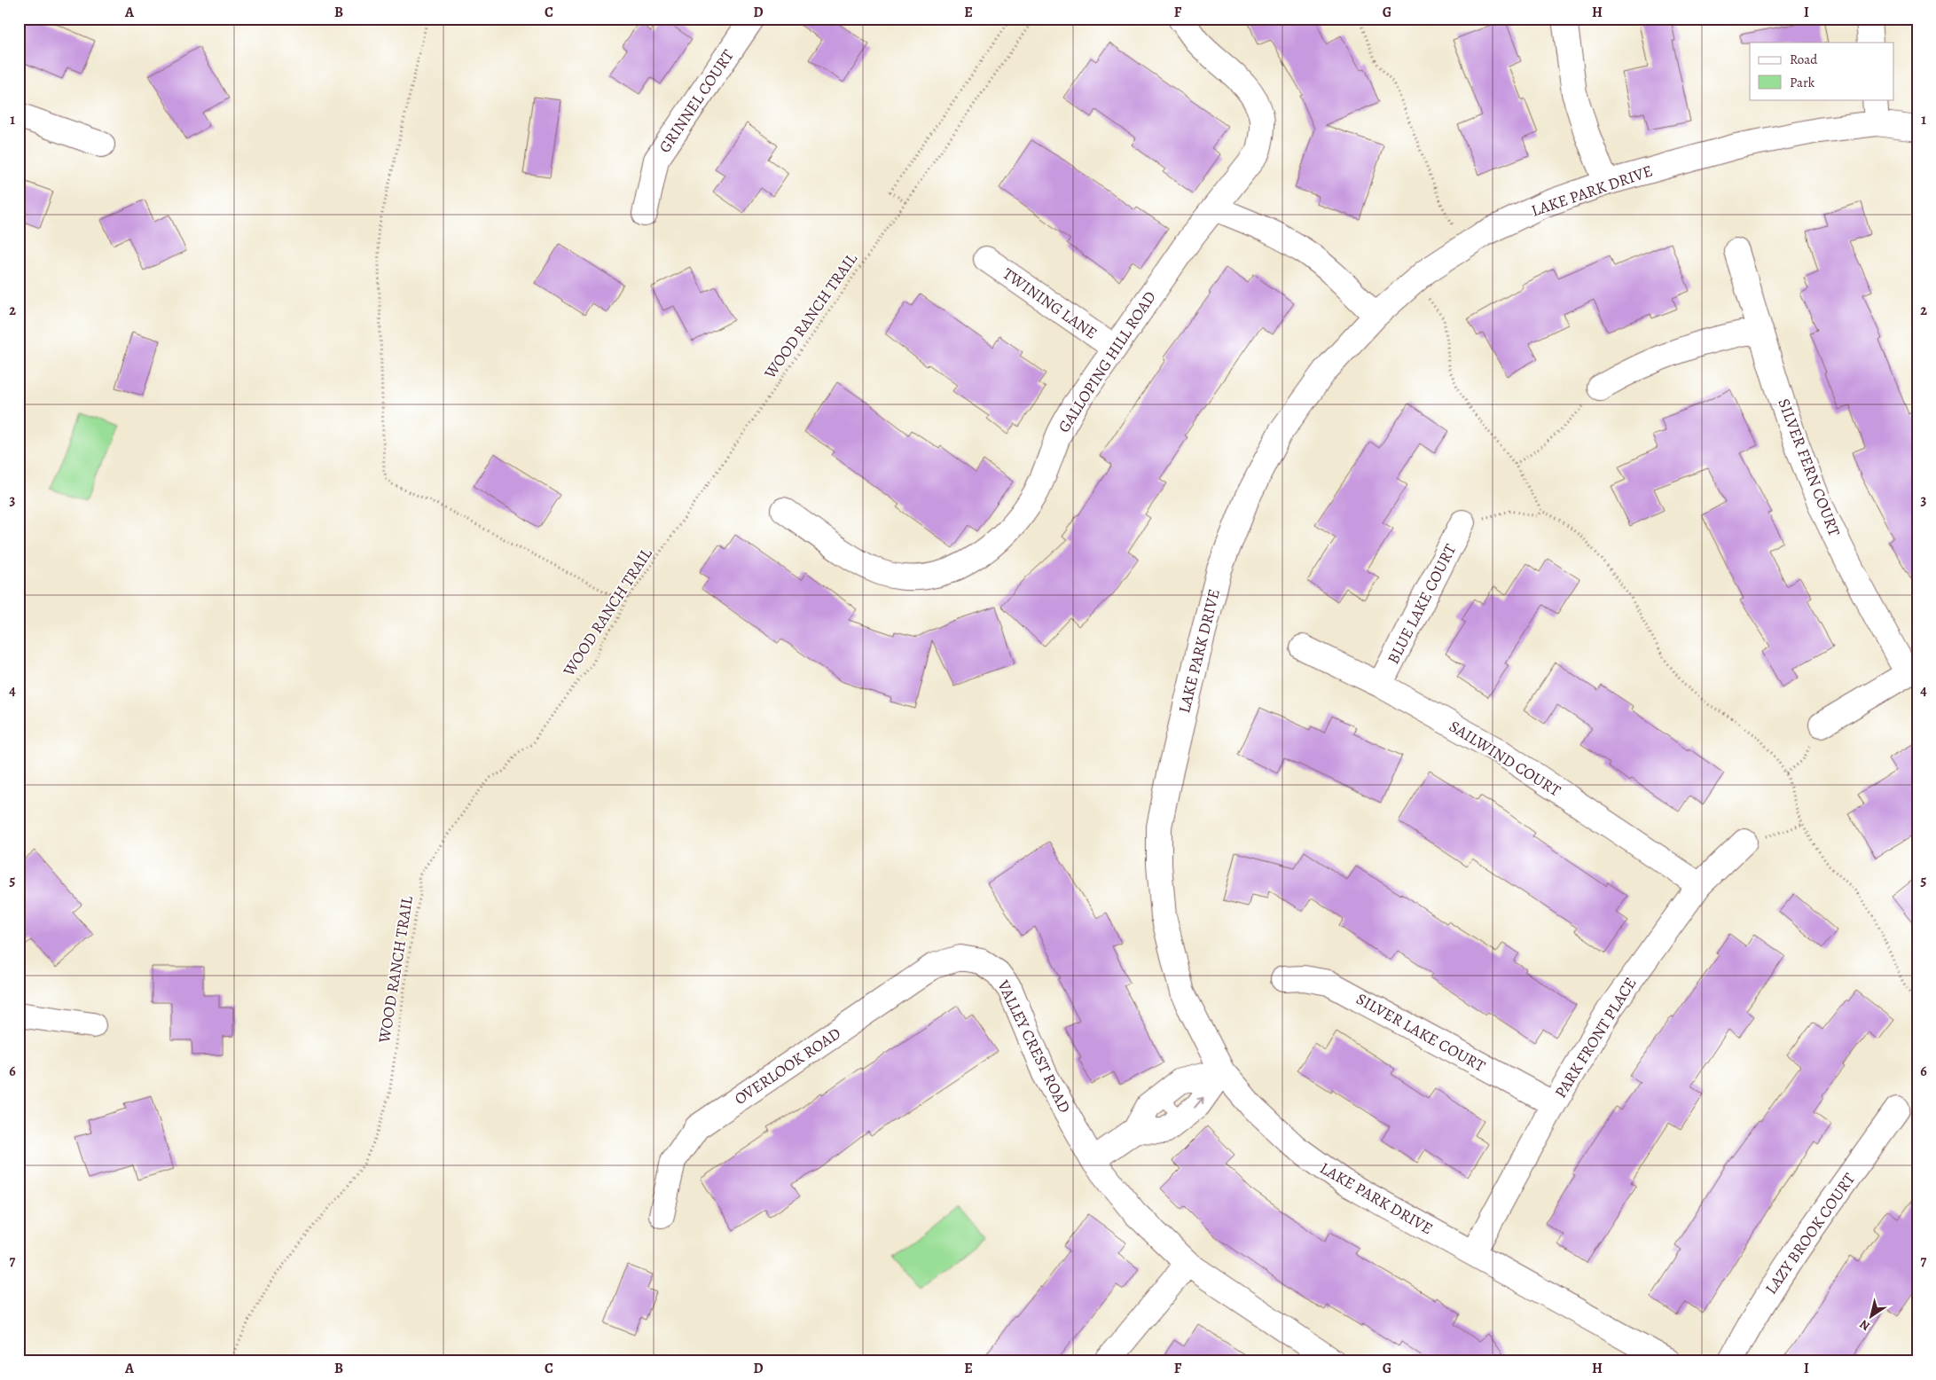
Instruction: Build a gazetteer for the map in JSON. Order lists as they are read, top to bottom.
{
  "streets": {
    "street": [
      "GRINNEL COURT",
      "LAKE PARK DRIVE",
      "TWINING LANE",
      "GALLOPING HILL ROAD",
      "SILVER FERN COURT",
      "BLUE LAKE COURT",
      "SAILWIND COURT",
      "SILVER LAKE COURT",
      "PARK FRONT PLACE",
      "VALLEY CREST ROAD",
      "OVERLOOK ROAD",
      "LAZY BROOK COURT"
    ],
    "path": ["WOOD RANCH TRAIL"]
  },
  "crossings": [
    ["LAKE PARK DRIVE", "PARK FRONT PLACE"],
    ["TWINING LANE", "GALLOPING HILL ROAD"],
    ["BLUE LAKE COURT", "SAILWIND COURT"],
    ["SAILWIND COURT", "PARK FRONT PLACE"],
    ["SILVER LAKE COURT", "PARK FRONT PLACE"],
    ["VALLEY CREST ROAD", "OVERLOOK ROAD"]
  ],
  "legend": ["Road", "Park"],
  "north": "bottom left",
  "grid": {
    "columns": [
      "A",
      "B",
      "C",
      "D",
      "E",
      "F",
      "G",
      "H",
      "I"
    ],
    "rows": [
      "1",
      "2",
      "3",
      "4",
      "5",
      "6",
      "7"
    ]
  }
}
